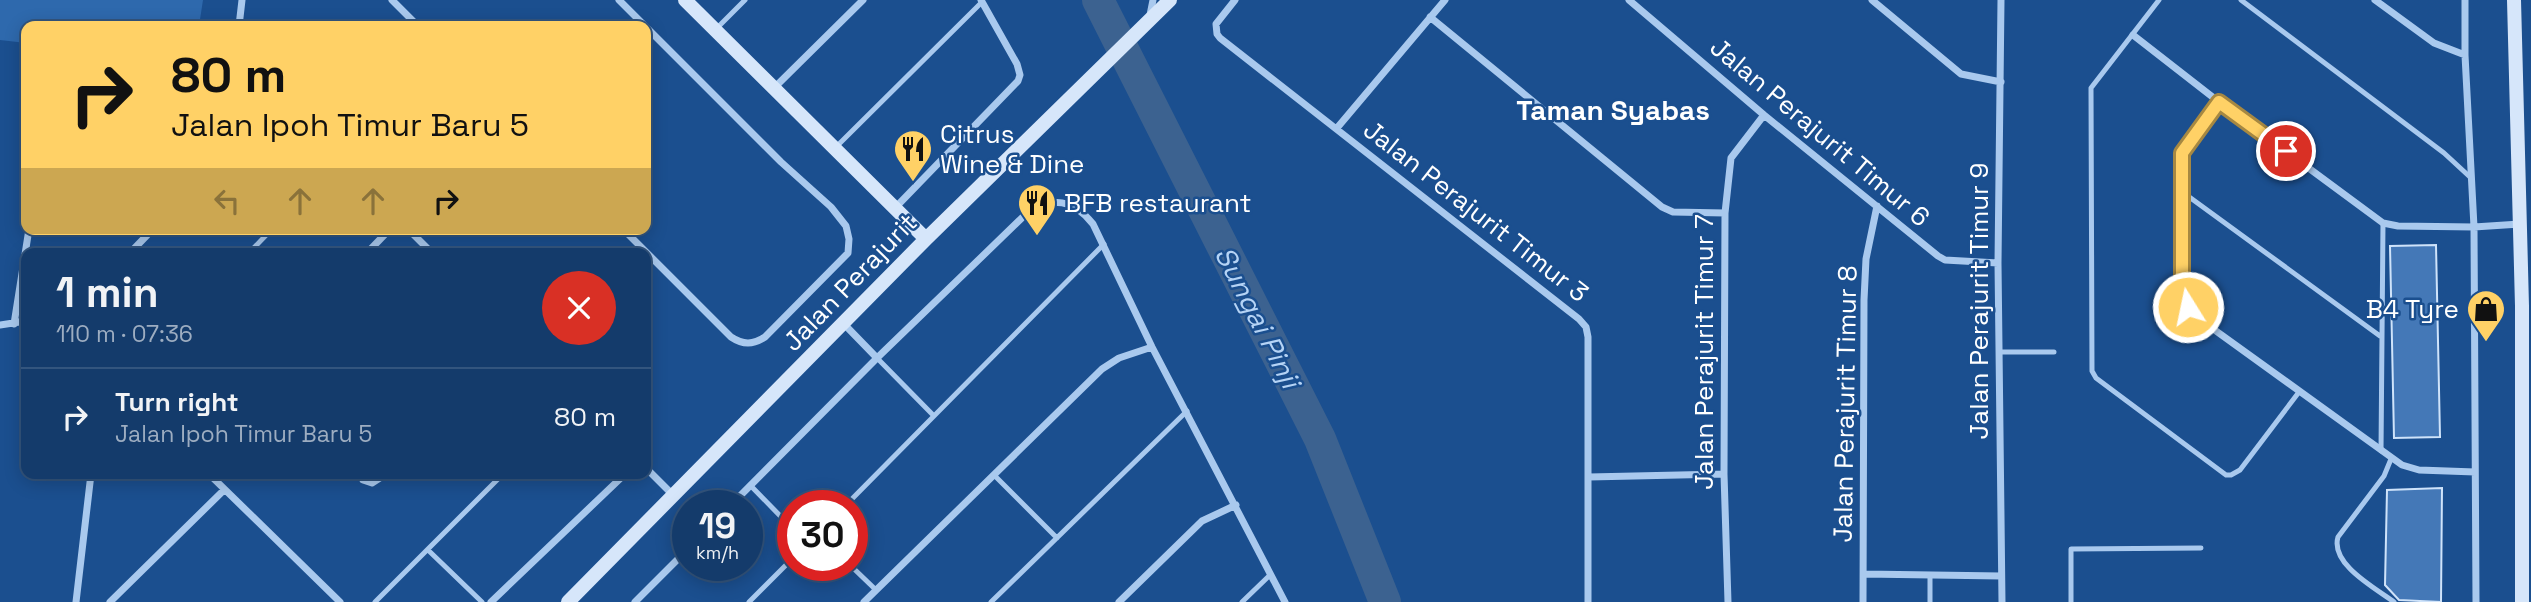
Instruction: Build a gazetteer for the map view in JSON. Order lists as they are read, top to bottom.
{
  "streets": {
    "street": [
      "Jalan Perajurit Timur 6",
      "Jalan Perajurit Timur 3",
      "Jalan Perajurit",
      "Jalan Perajurit Timur 9",
      "Jalan Perajurit Timur 7",
      "Jalan Perajurit Timur 8"
    ]
  },
  "crossings": [
    ["Jalan Perajurit Timur 6", "Jalan Perajurit Timur 9"],
    ["Jalan Perajurit Timur 6", "Jalan Perajurit Timur 7"],
    ["Jalan Perajurit Timur 6", "Jalan Perajurit Timur 8"]
  ],
  "districts": ["Taman Syabas"],
  "water": ["Sungai Pinji"],
  "places": {
    "restaurant": ["Citrus Wine & Dine", "BFB restaurant"],
    "shop": ["B4 Tyre"]
  },
  "page": {
    "turn": ["80 m", "Jalan Ipoh Timur Baru 5"],
    "heading": ["1 min", "110 m · 07:36"],
    "list": [
      {
        "name": "Turn right",
        "note": "Jalan Ipoh Timur Baru 5",
        "value": "80 m"
      }
    ],
    "speed": "19 km/h",
    "limit": "30"
  }
}
